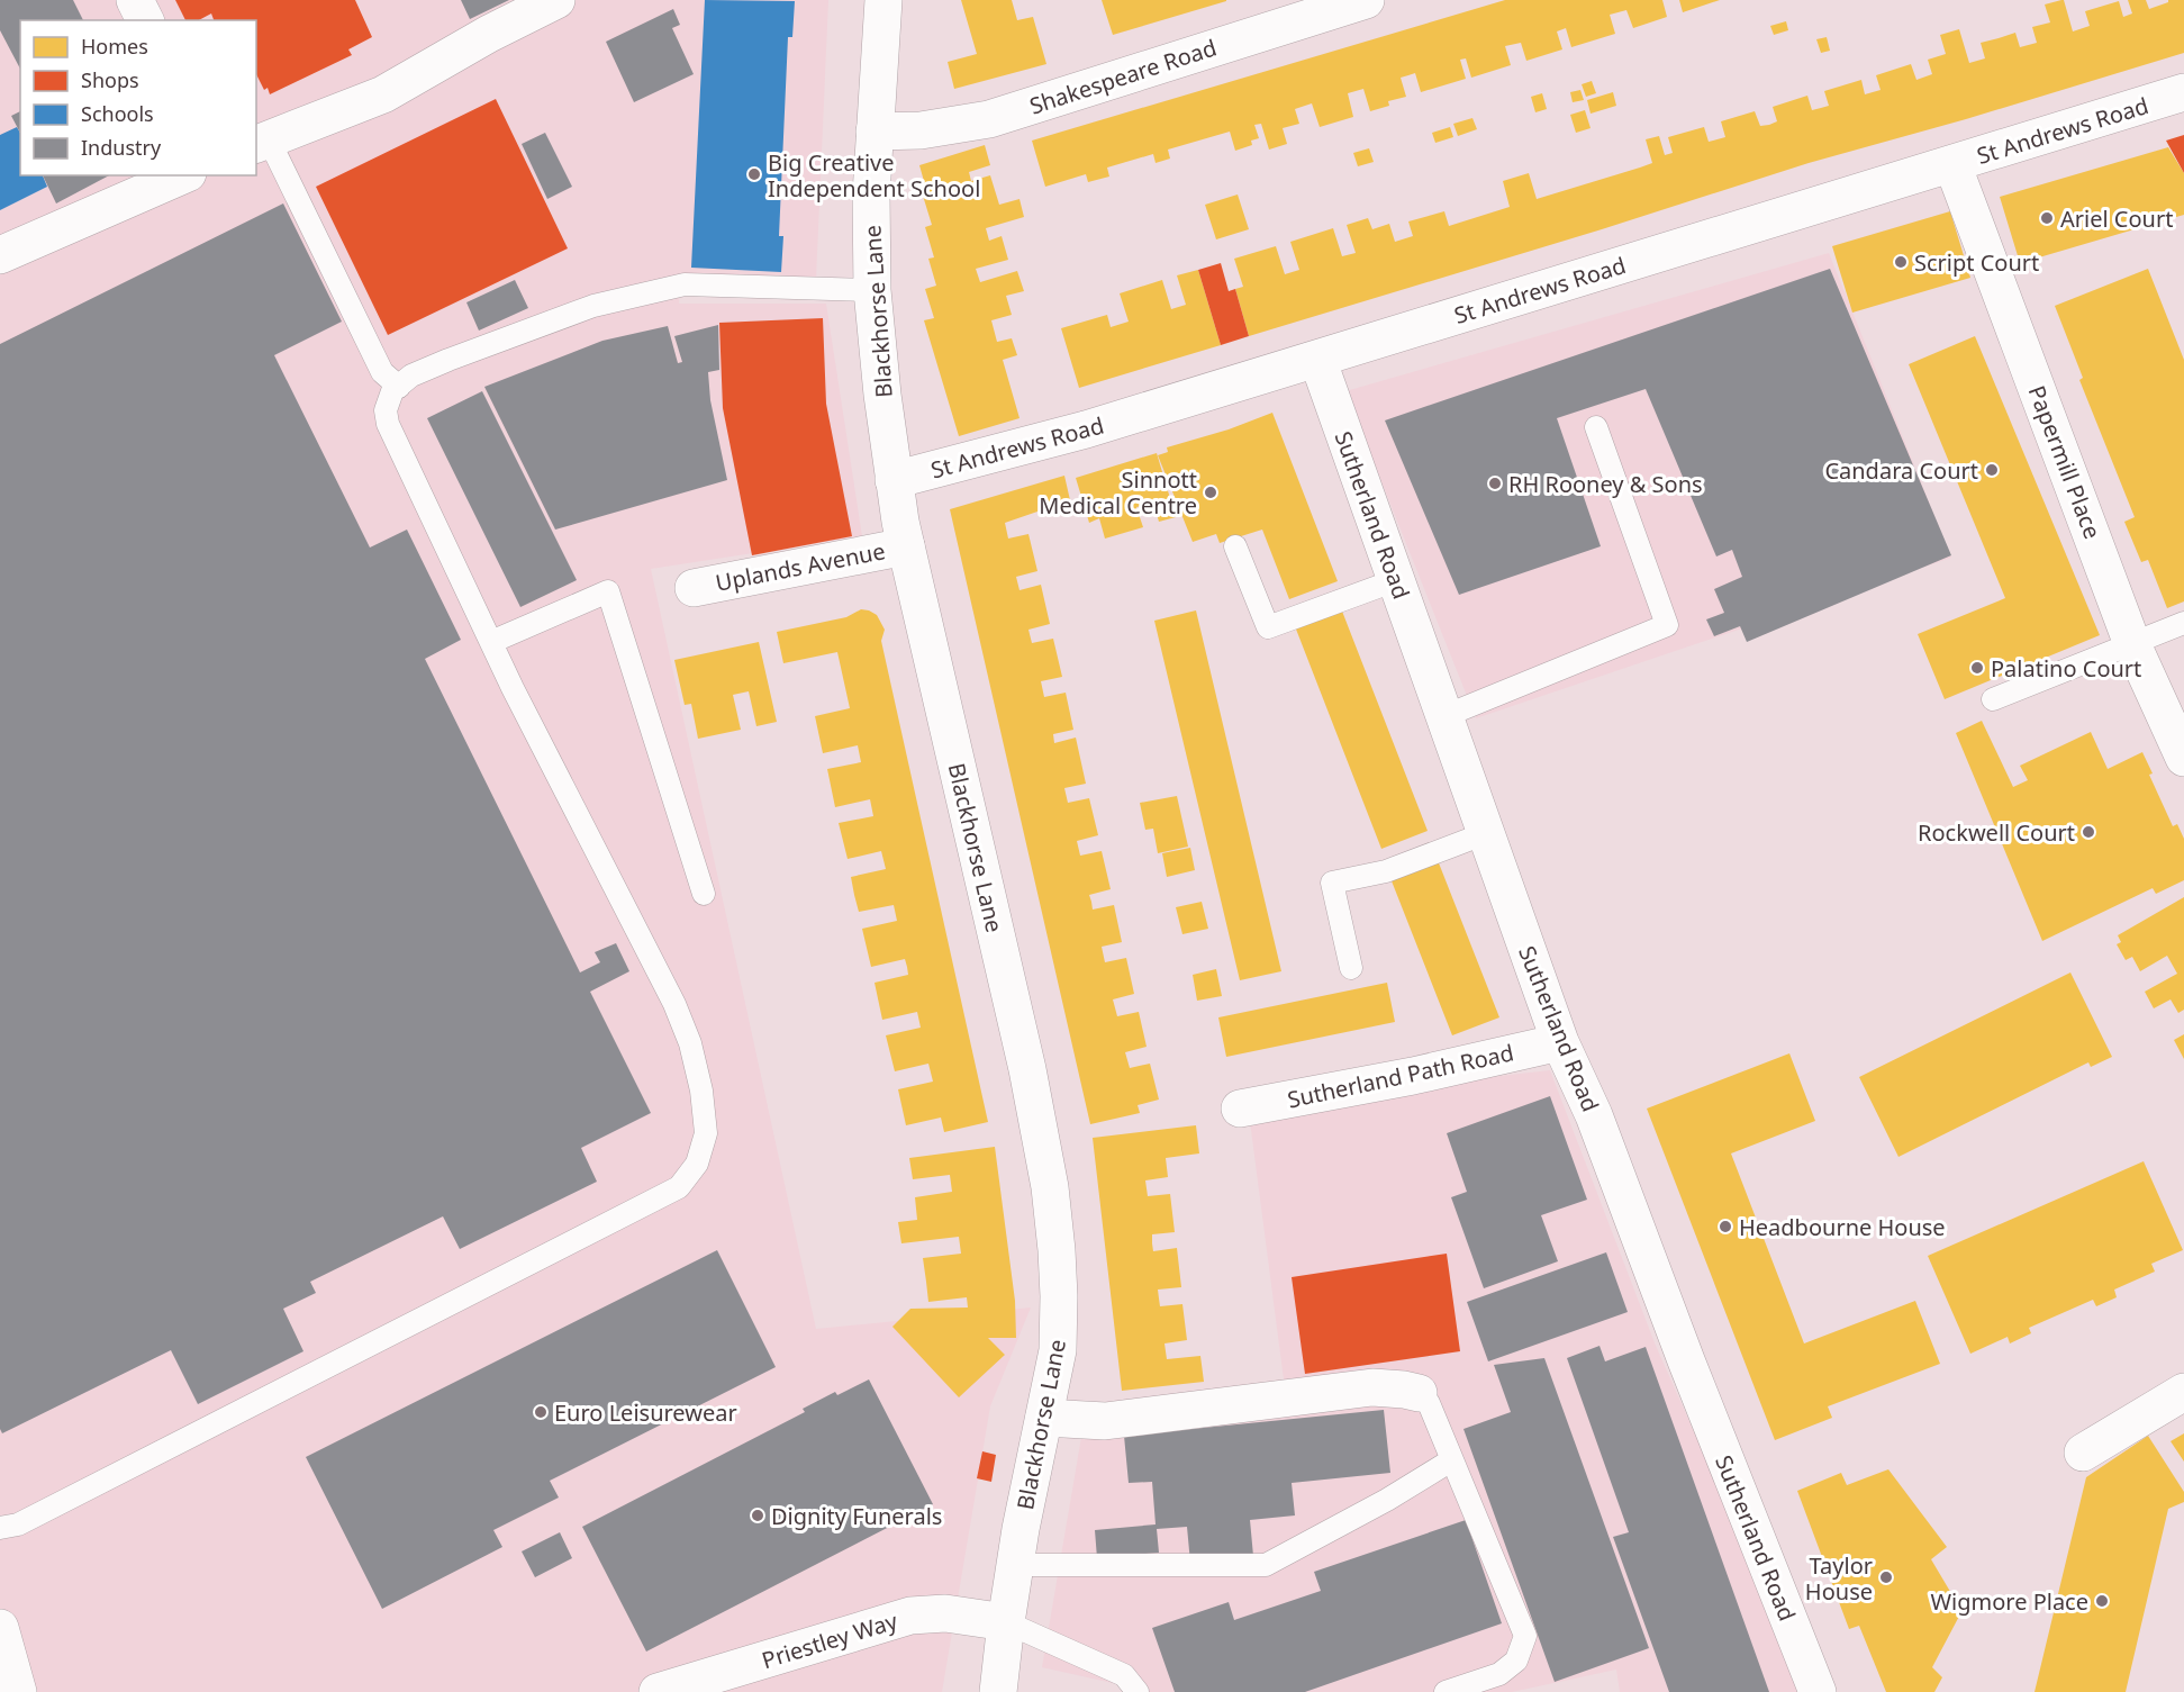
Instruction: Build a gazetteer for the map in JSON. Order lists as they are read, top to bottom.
{
  "streets": {
    "street": [
      "Shakespeare Road",
      "St Andrews Road",
      "Blackhorse Lane",
      "Papermill Place",
      "Sutherland Road",
      "Uplands Avenue",
      "Sutherland Path Road",
      "Priestley Way"
    ]
  },
  "crossings": [
    ["Shakespeare Road", "Blackhorse Lane"],
    ["St Andrews Road", "Blackhorse Lane"],
    ["St Andrews Road", "Papermill Place"],
    ["St Andrews Road", "Sutherland Road"],
    ["Blackhorse Lane", "Uplands Avenue"],
    ["Blackhorse Lane", "Priestley Way"],
    ["Sutherland Road", "Sutherland Path Road"]
  ],
  "places": [
    "Big Creative Independent School",
    "Ariel Court",
    "Script Court",
    "Candara Court",
    "RH Rooney & Sons",
    "Sinnott Medical Centre",
    "Palatino Court",
    "Rockwell Court",
    "Headbourne House",
    "Euro Leisurewear",
    "Dignity Funerals",
    "Taylor House",
    "Wigmore Place"
  ],
  "legend": [
    "Homes",
    "Shops",
    "Schools",
    "Industry"
  ]
}
